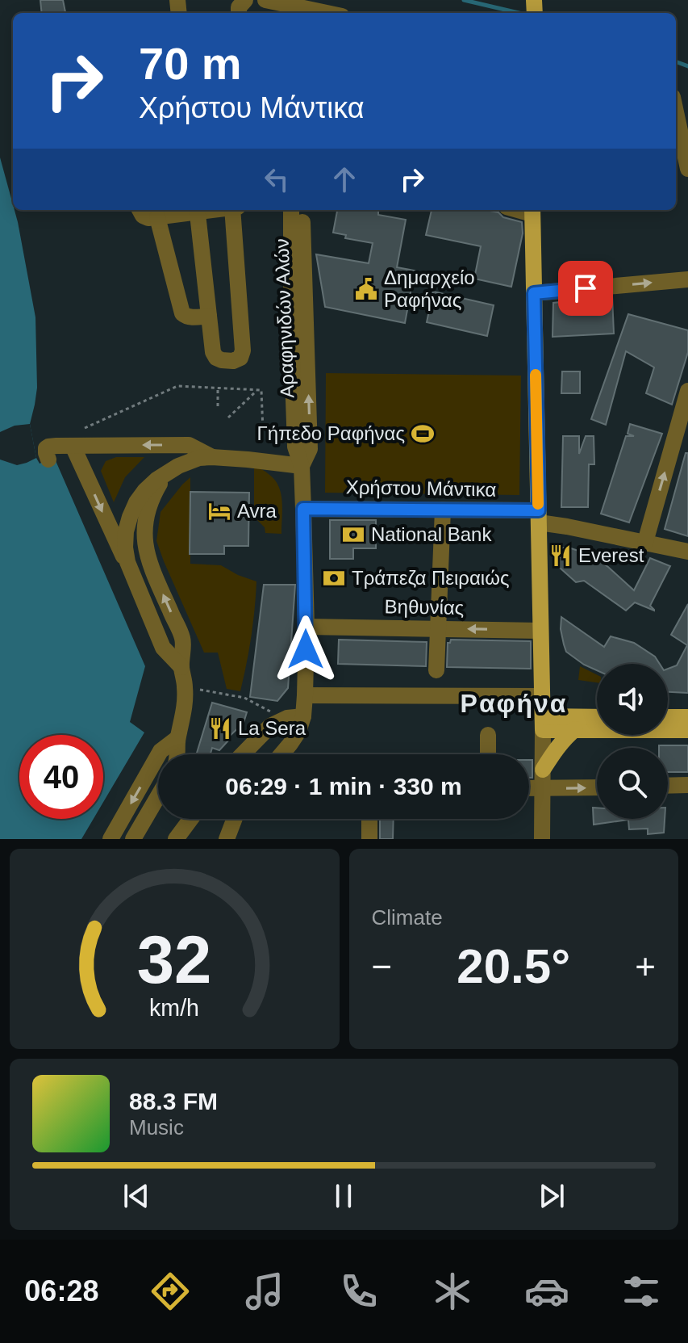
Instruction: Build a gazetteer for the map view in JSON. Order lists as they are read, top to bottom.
{
  "streets": {
    "street": ["Αραφηνιδών Αλών", "Χρήστου Μάντικα", "Βηθυνίας"]
  },
  "crossings": [
    ["Αραφηνιδών Αλών", "Χρήστου Μάντικα"],
    ["Αραφηνιδών Αλών", "Βηθυνίας"]
  ],
  "districts": ["Ραφήνα"],
  "places": {
    "public building": ["Δημαρχείο Ραφήνας"],
    "sports": ["Γήπεδο Ραφήνας"],
    "hotel": ["Avra"],
    "bank": ["National Bank", "Τράπεζα Πειραιώς"],
    "restaurant": ["Everest", "La Sera"]
  },
  "page": {
    "turn": ["70 m", "Χρήστου Μάντικα"],
    "limit": "40",
    "trip": "06:29 · 1 min · 330 m",
    "tile": "Climate",
    "heat": ["−", "20.5°", "+"],
    "song": ["88.3 FM", "Music"],
    "tabs": "06:28",
    "gauge": ["32", "km/h"]
  }
}
